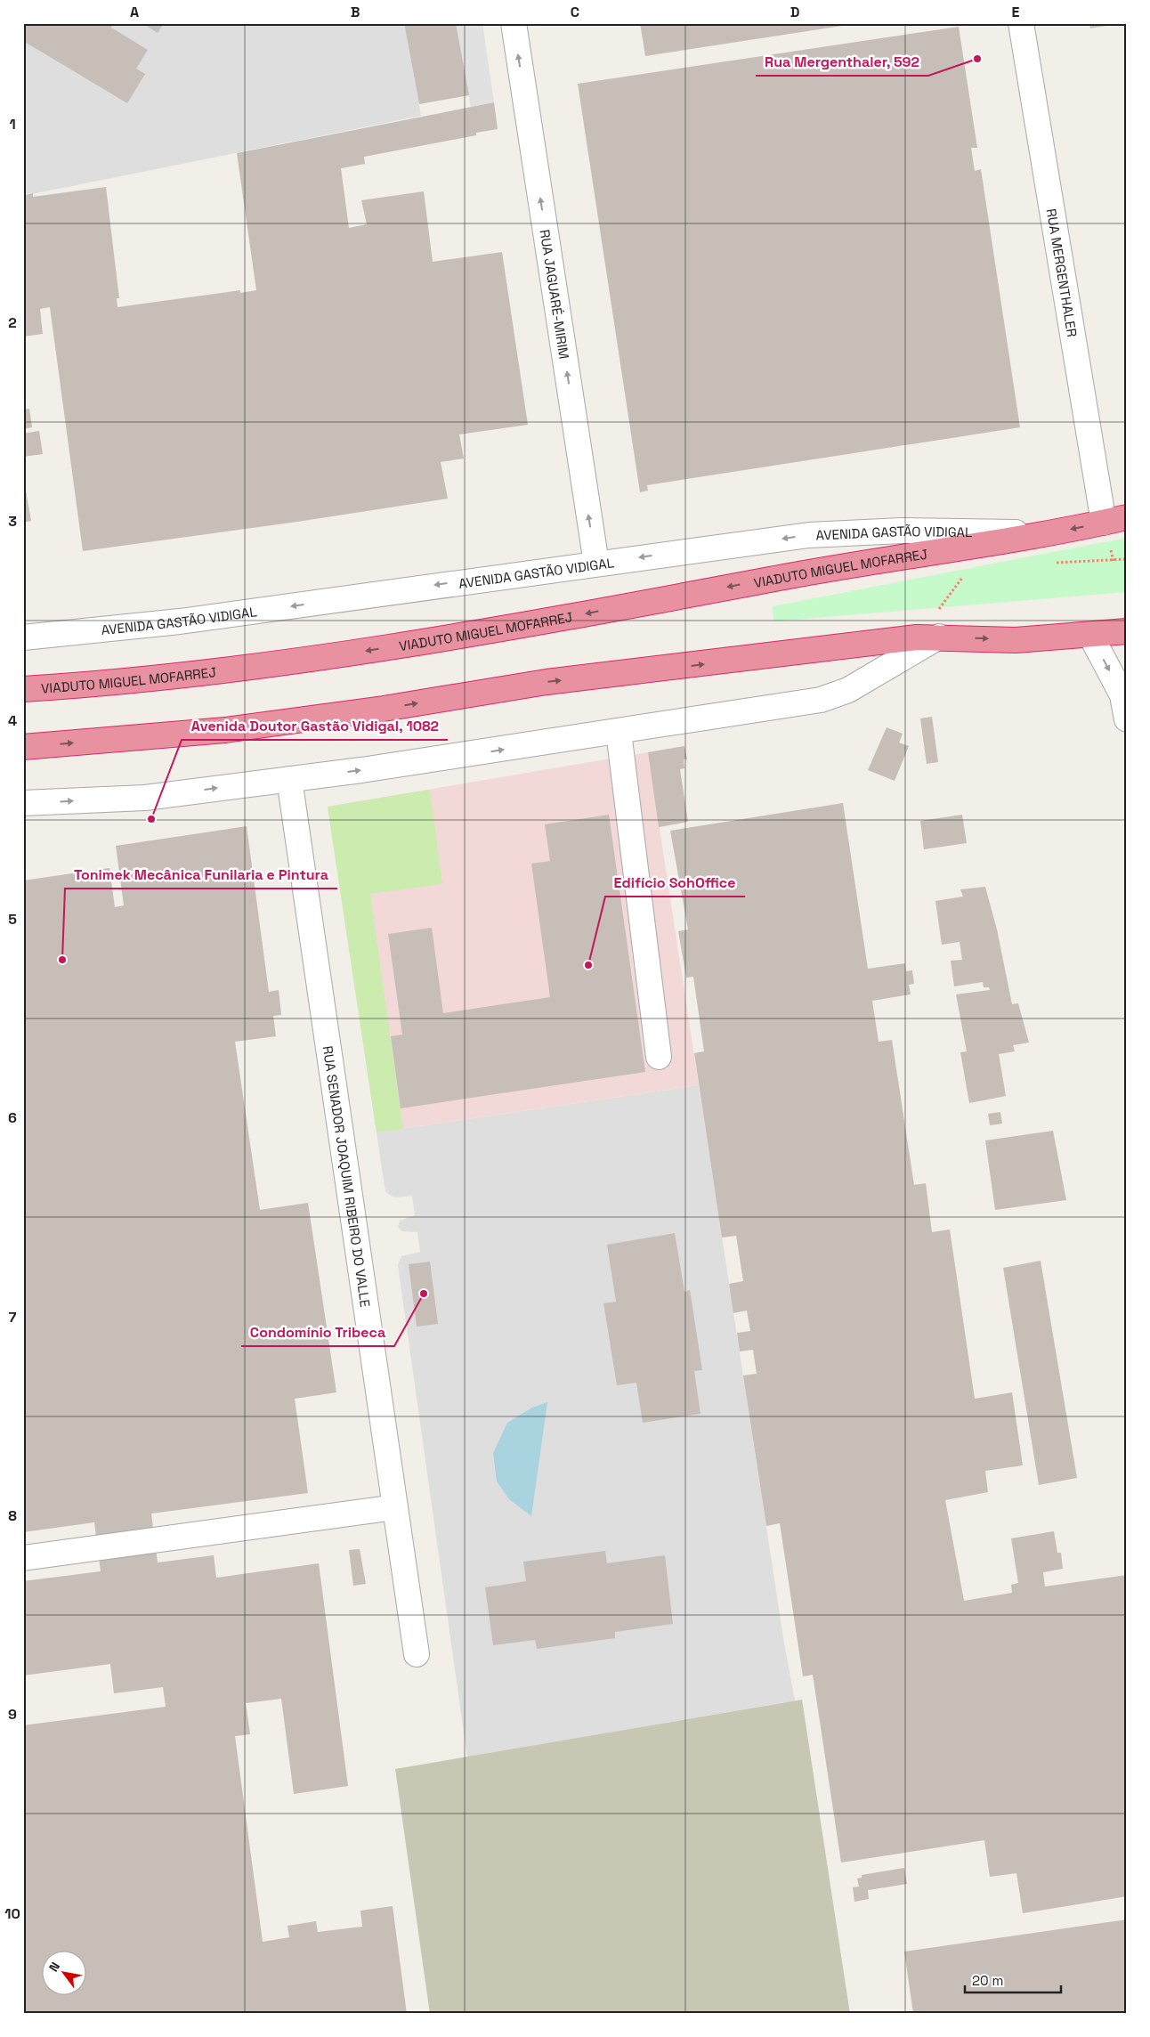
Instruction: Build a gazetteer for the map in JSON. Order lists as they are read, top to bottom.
{
  "streets": {
    "highway": ["AVENIDA GASTÃO VIDIGAL", "VIADUTO MIGUEL MOFARREJ"],
    "street": ["RUA MERGENTHALER", "RUA JAGUARÉ-MIRIM", "RUA SENADOR JOAQUIM RIBEIRO DO VALLE"]
  },
  "crossings": [
    ["RUA MERGENTHALER", "AVENIDA GASTÃO VIDIGAL"],
    ["RUA JAGUARÉ-MIRIM", "AVENIDA GASTÃO VIDIGAL"],
    ["AVENIDA GASTÃO VIDIGAL", "VIADUTO MIGUEL MOFARREJ"]
  ],
  "one_way": ["RUA JAGUARÉ-MIRIM"],
  "places": [
    "Rua Mergenthaler, 592",
    "Avenida Doutor Gastão Vidigal, 1082",
    "Tonimek Mecânica Funilaria e Pintura",
    "Edifício SohOffice",
    "Condomínio Tribeca"
  ],
  "scale_bar": "20 m",
  "north": "top left",
  "grid": {
    "columns": [
      "A",
      "B",
      "C",
      "D",
      "E"
    ],
    "rows": [
      "1",
      "2",
      "3",
      "4",
      "5",
      "6",
      "7",
      "8",
      "9",
      "10"
    ]
  }
}
